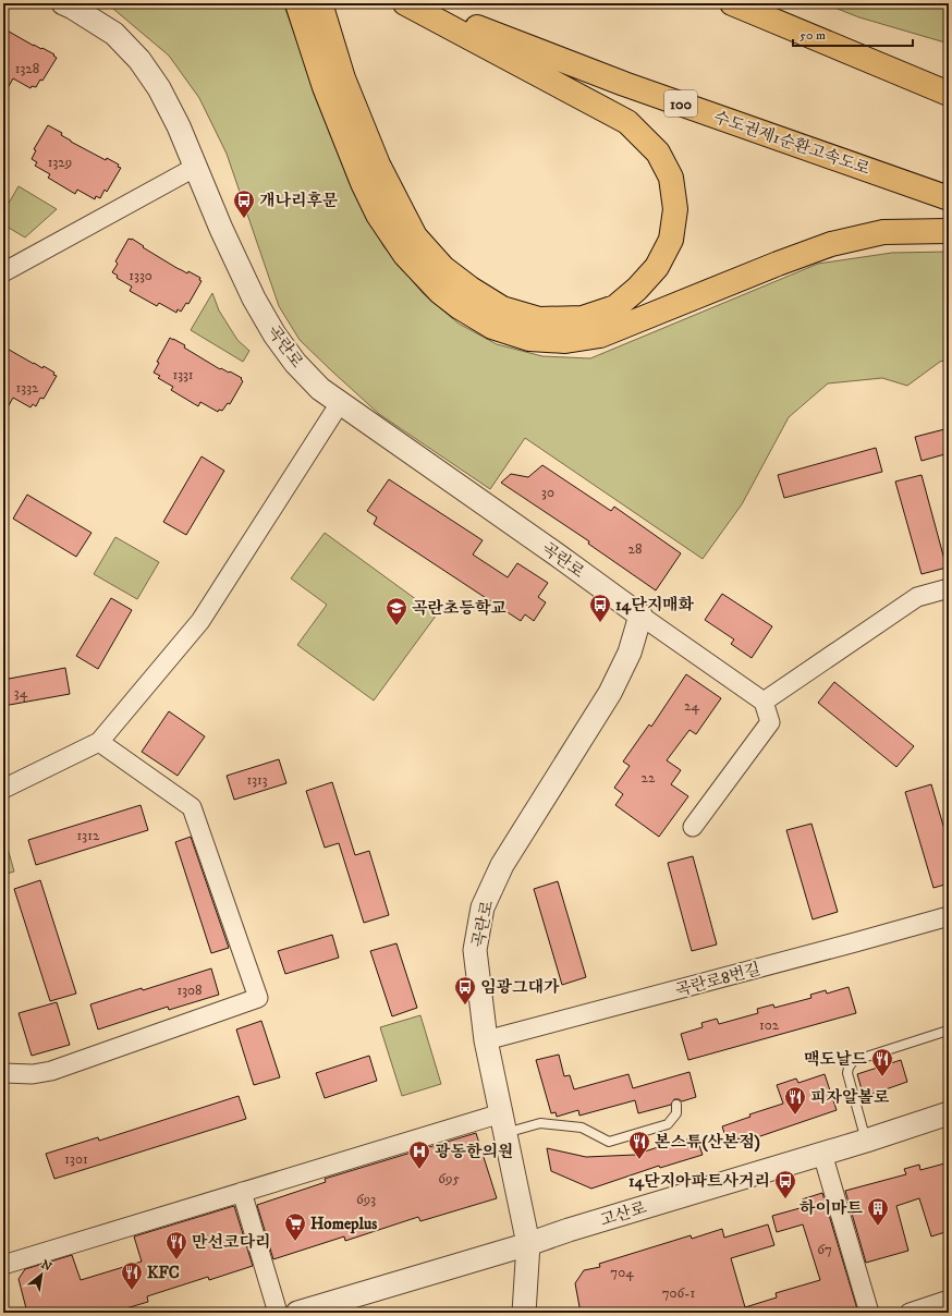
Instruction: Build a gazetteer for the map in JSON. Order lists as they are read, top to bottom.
{
  "streets": {
    "highway": ["100", "수도권제1순환고속도로"],
    "street": ["곡란로", "곡란로8번길", "고산로"]
  },
  "crossings": [
    ["곡란로", "곡란로8번길"],
    ["곡란로", "고산로"]
  ],
  "places": {
    "bus stop": [
      "개나리후문",
      "14단지매화",
      "임광그대가",
      "14단지아파트사거리"
    ],
    "school or university": ["곡란초등학교"],
    "restaurant": [
      "맥도날드",
      "피자알볼로",
      "본스튜(산본점)",
      "만선코다리",
      "KFC"
    ],
    "hospital": ["광동한의원"],
    "building": ["하이마트"],
    "supermarket": ["Homeplus"]
  },
  "house_numbers": [
    "1328",
    "1329",
    "1330",
    "1331",
    "1332",
    "30",
    "28",
    "34",
    "24",
    "22",
    "1313",
    "1312",
    "1308",
    "102",
    "1301",
    "695",
    "693",
    "67",
    "704",
    "706-1"
  ],
  "scale_bar": "50 m",
  "north": "top right"
}
